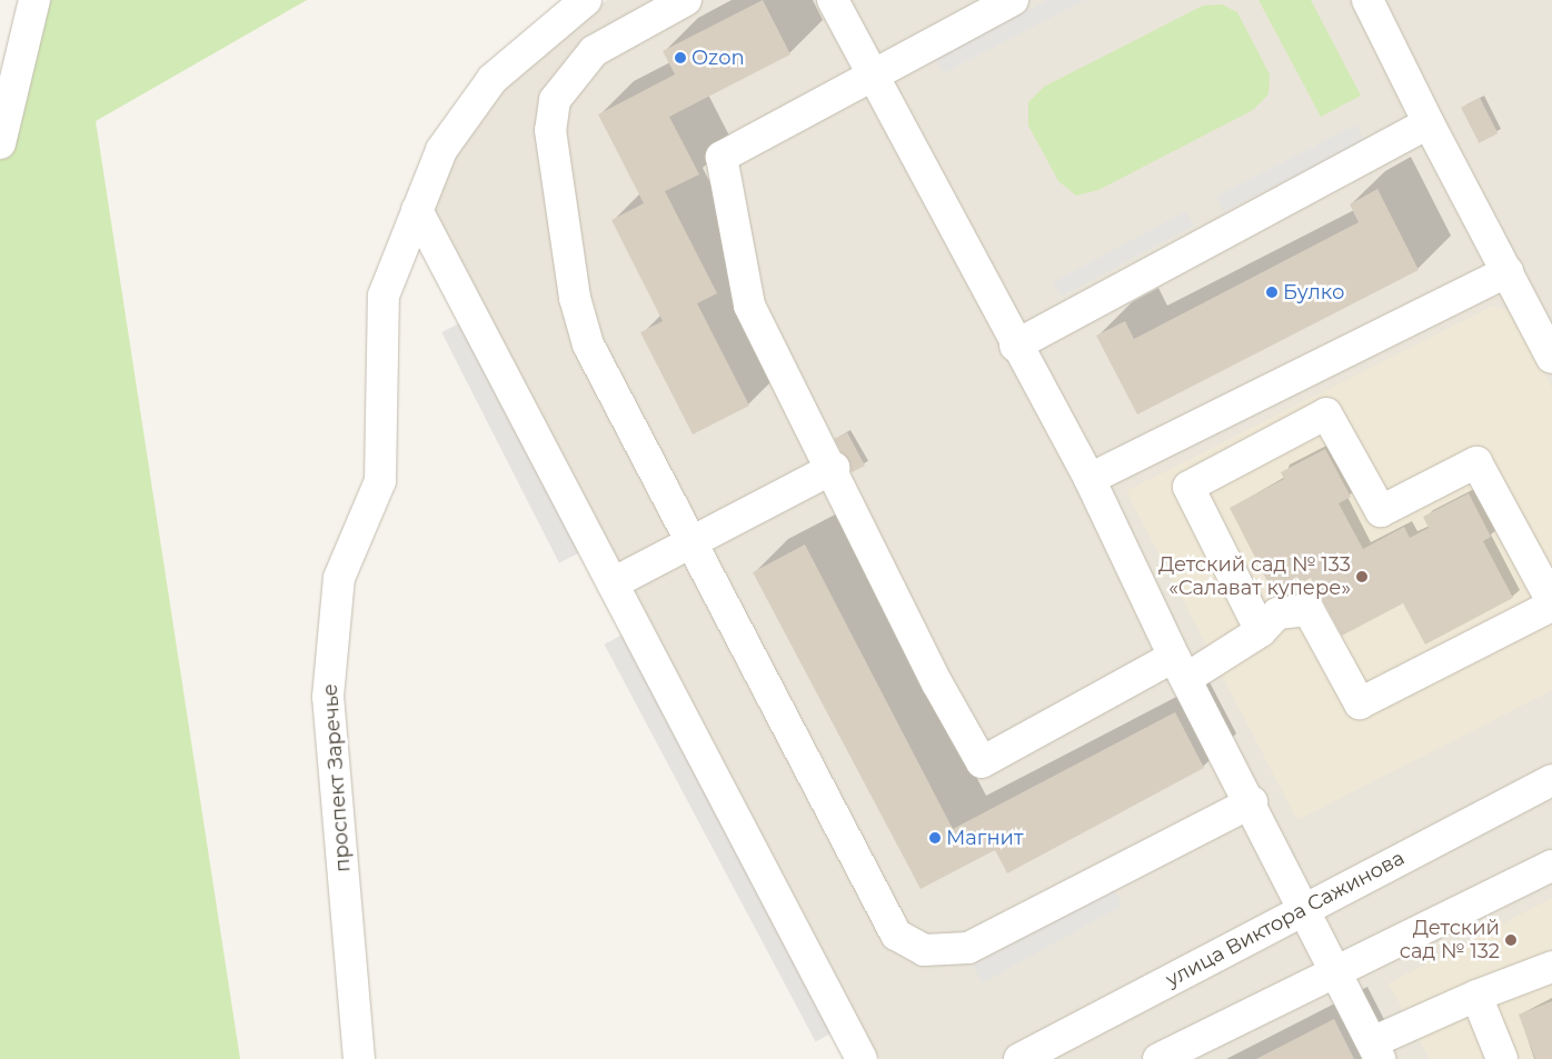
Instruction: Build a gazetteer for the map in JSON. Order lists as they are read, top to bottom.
{
  "streets": {
    "street": ["проспект Заречье", "улица Виктора Сажинова"]
  },
  "places": [
    "Ozon",
    "Булко",
    "Детский сад № 133 «Салават купере»",
    "Магнит",
    "Детский сад № 132"
  ]
}
